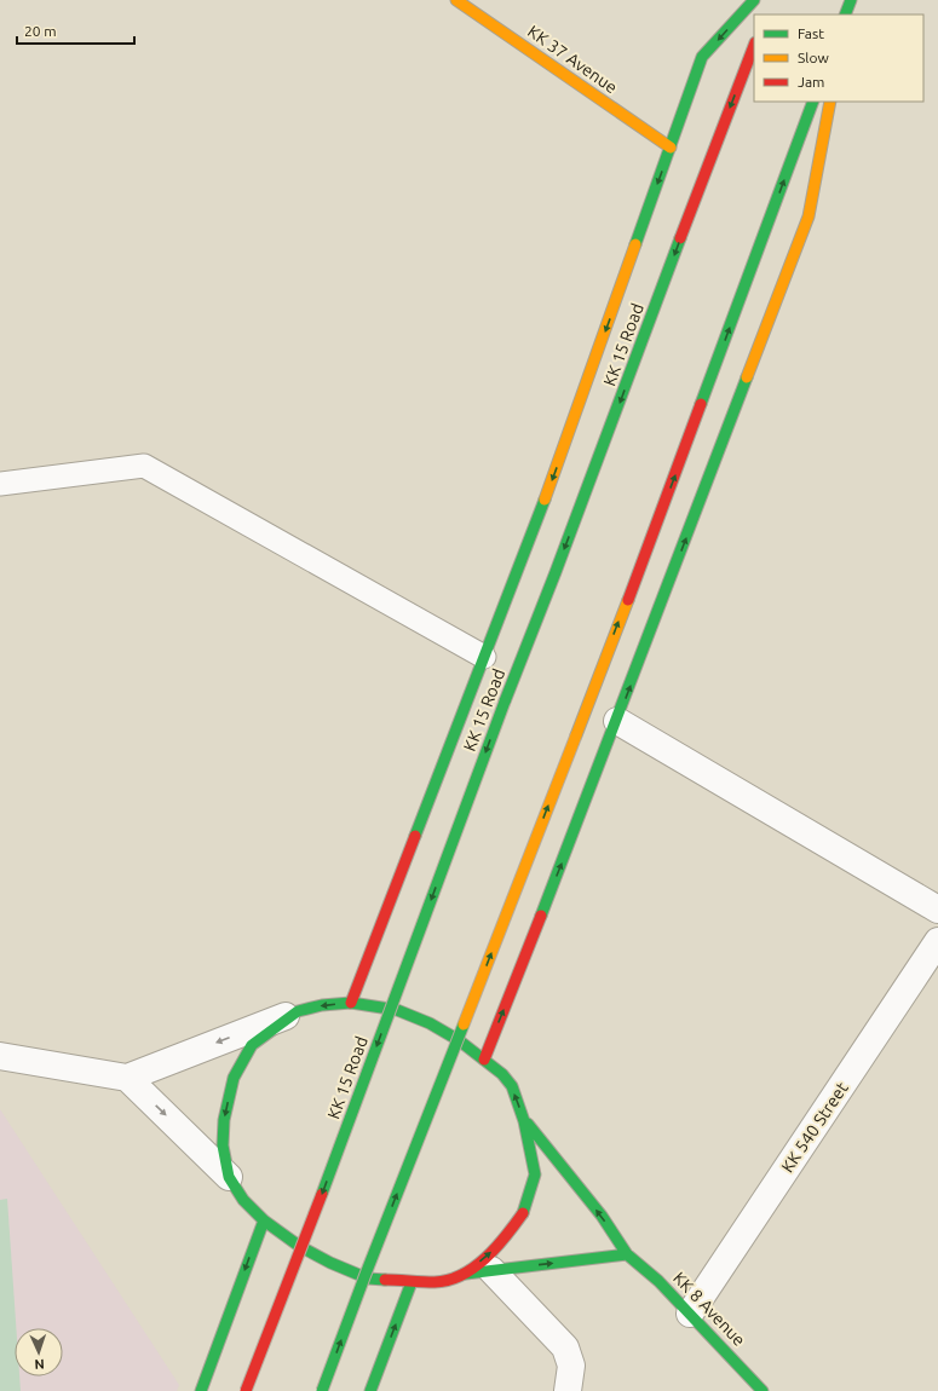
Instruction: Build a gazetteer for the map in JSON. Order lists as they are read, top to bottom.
{
  "streets": {
    "main road": ["KK 37 Avenue", "KK 15 Road", "KK 8 Avenue"],
    "street": ["KK 540 Street"]
  },
  "crossings": [
    ["KK 540 Street", "KK 8 Avenue"]
  ],
  "one_way": ["KK 8 Avenue"],
  "legend": ["Fast", "Slow", "Jam"],
  "scale_bar": "20 m",
  "north": "bottom"
}
